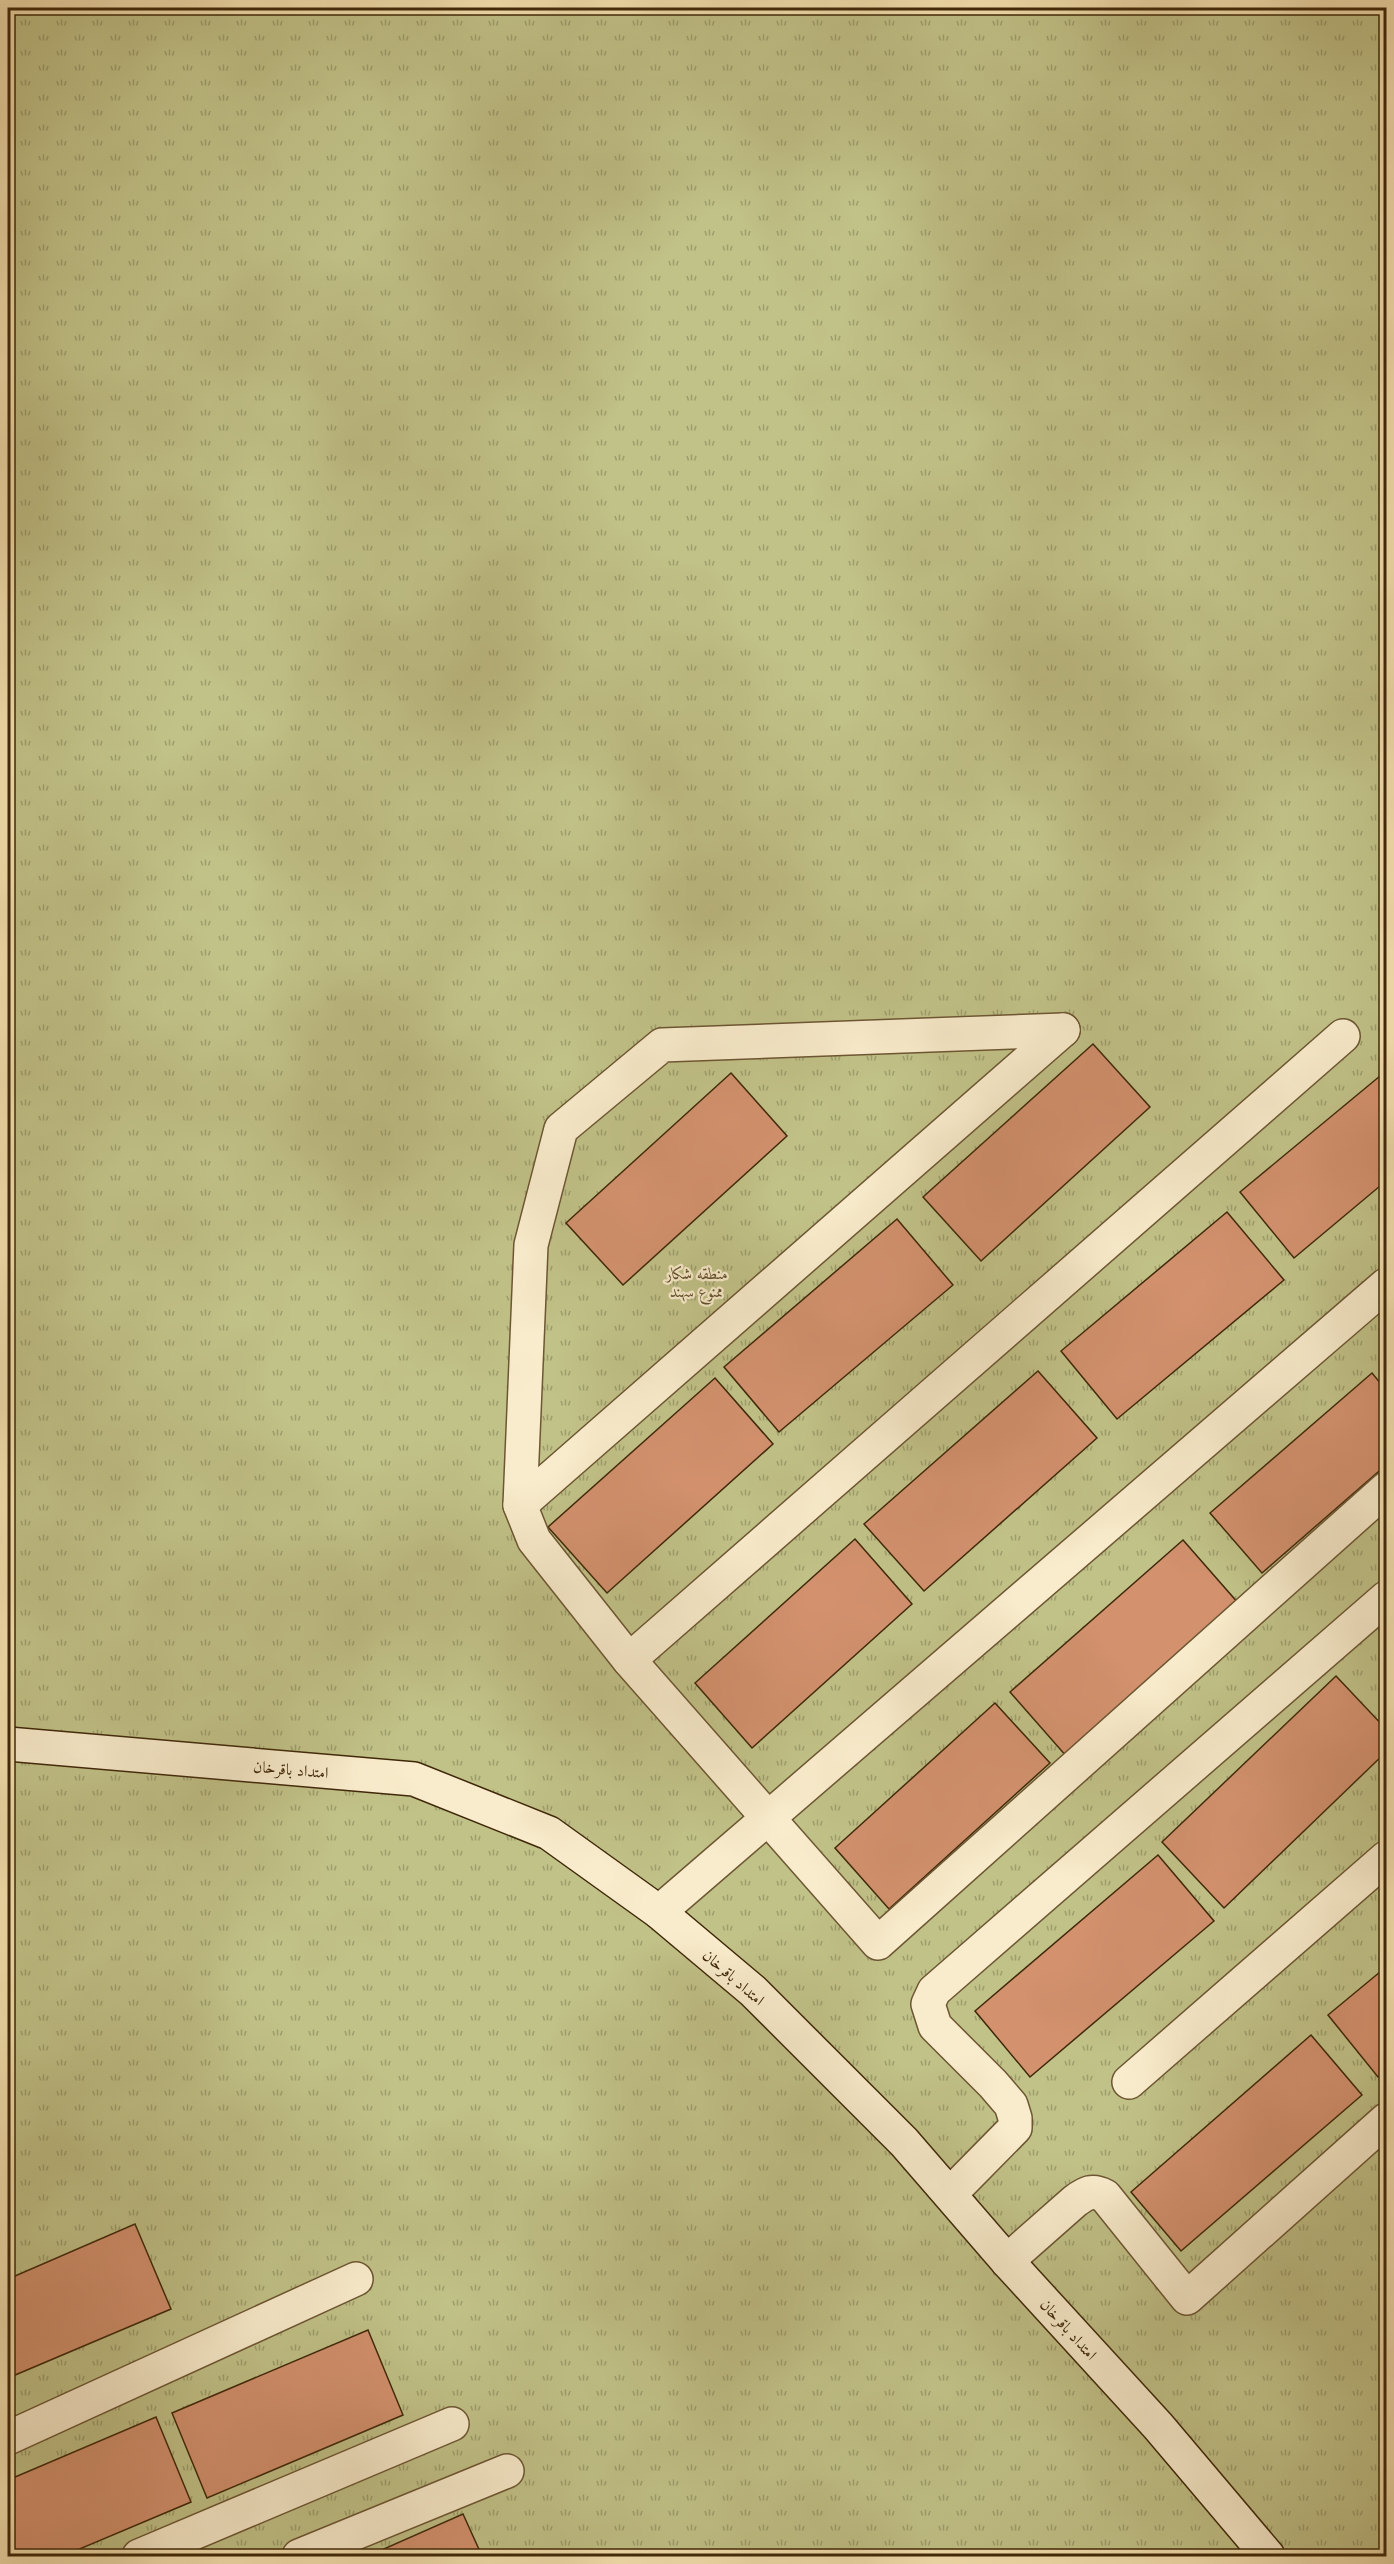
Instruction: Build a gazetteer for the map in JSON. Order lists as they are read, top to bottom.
{
  "streets": {
    "street": ["امتداد باقرخان"]
  },
  "parks": ["منطقه شکار ممنوع سهند"]
}
